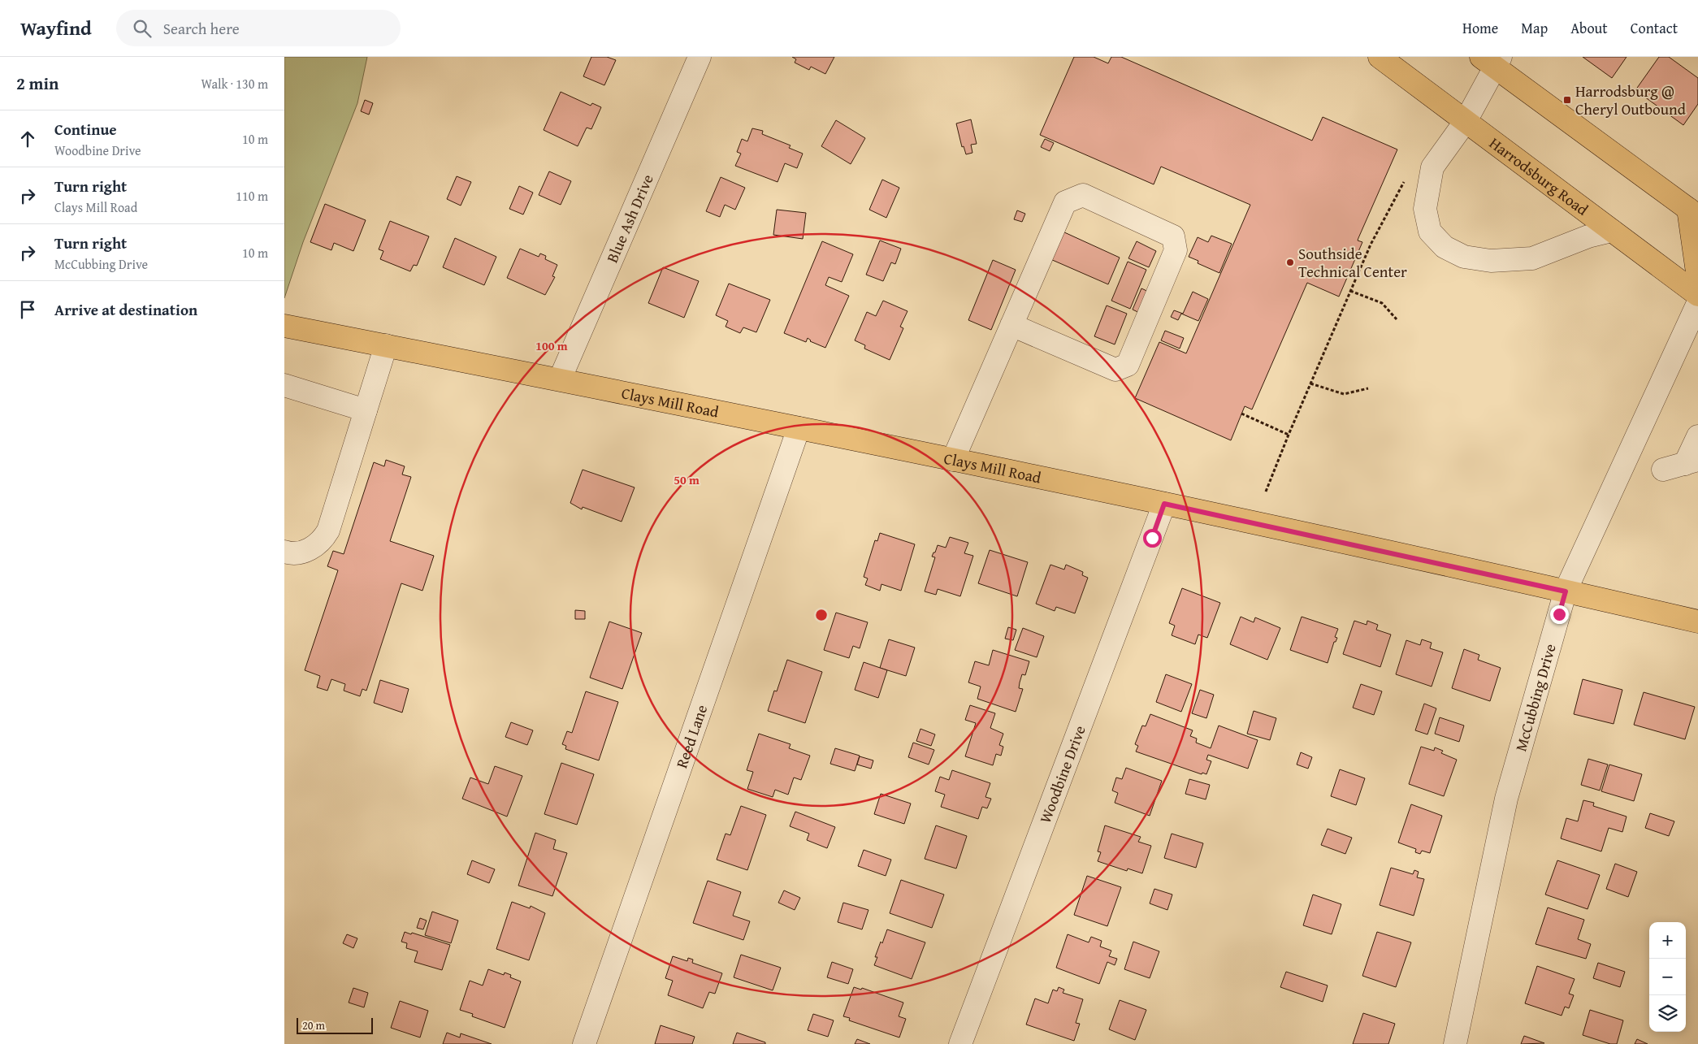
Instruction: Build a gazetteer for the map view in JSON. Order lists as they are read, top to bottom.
{
  "streets": {
    "main road": ["Harrodsburg Road", "Clays Mill Road"],
    "street": [
      "Blue Ash Drive",
      "McCubbing Drive",
      "Reed Lane",
      "Woodbine Drive"
    ]
  },
  "crossings": [
    ["Blue Ash Drive", "Clays Mill Road"],
    ["Clays Mill Road", "McCubbing Drive"],
    ["Clays Mill Road", "Reed Lane"],
    ["Clays Mill Road", "Woodbine Drive"]
  ],
  "places": {
    "transit": ["Harrodsburg @ Cheryl Outbound"],
    "other": ["Southside Technical Center"]
  },
  "scale_bar": "20 m",
  "page": {
    "header": "Wayfind",
    "search": "Search here",
    "nav": [
      "Home",
      "Map",
      "About",
      "Contact"
    ],
    "heading": ["2 min", "Walk · 130 m"],
    "list": [
      ["Continue", "Woodbine Drive", "10 m"],
      ["Turn right", "Clays Mill Road", "110 m"],
      ["Turn right", "McCubbing Drive", "10 m"],
      "Arrive at destination"
    ],
    "map_buttons": ["+", "−"],
    "scale": "20 m"
  },
  "rings": ["100 m", "50 m"]
}
